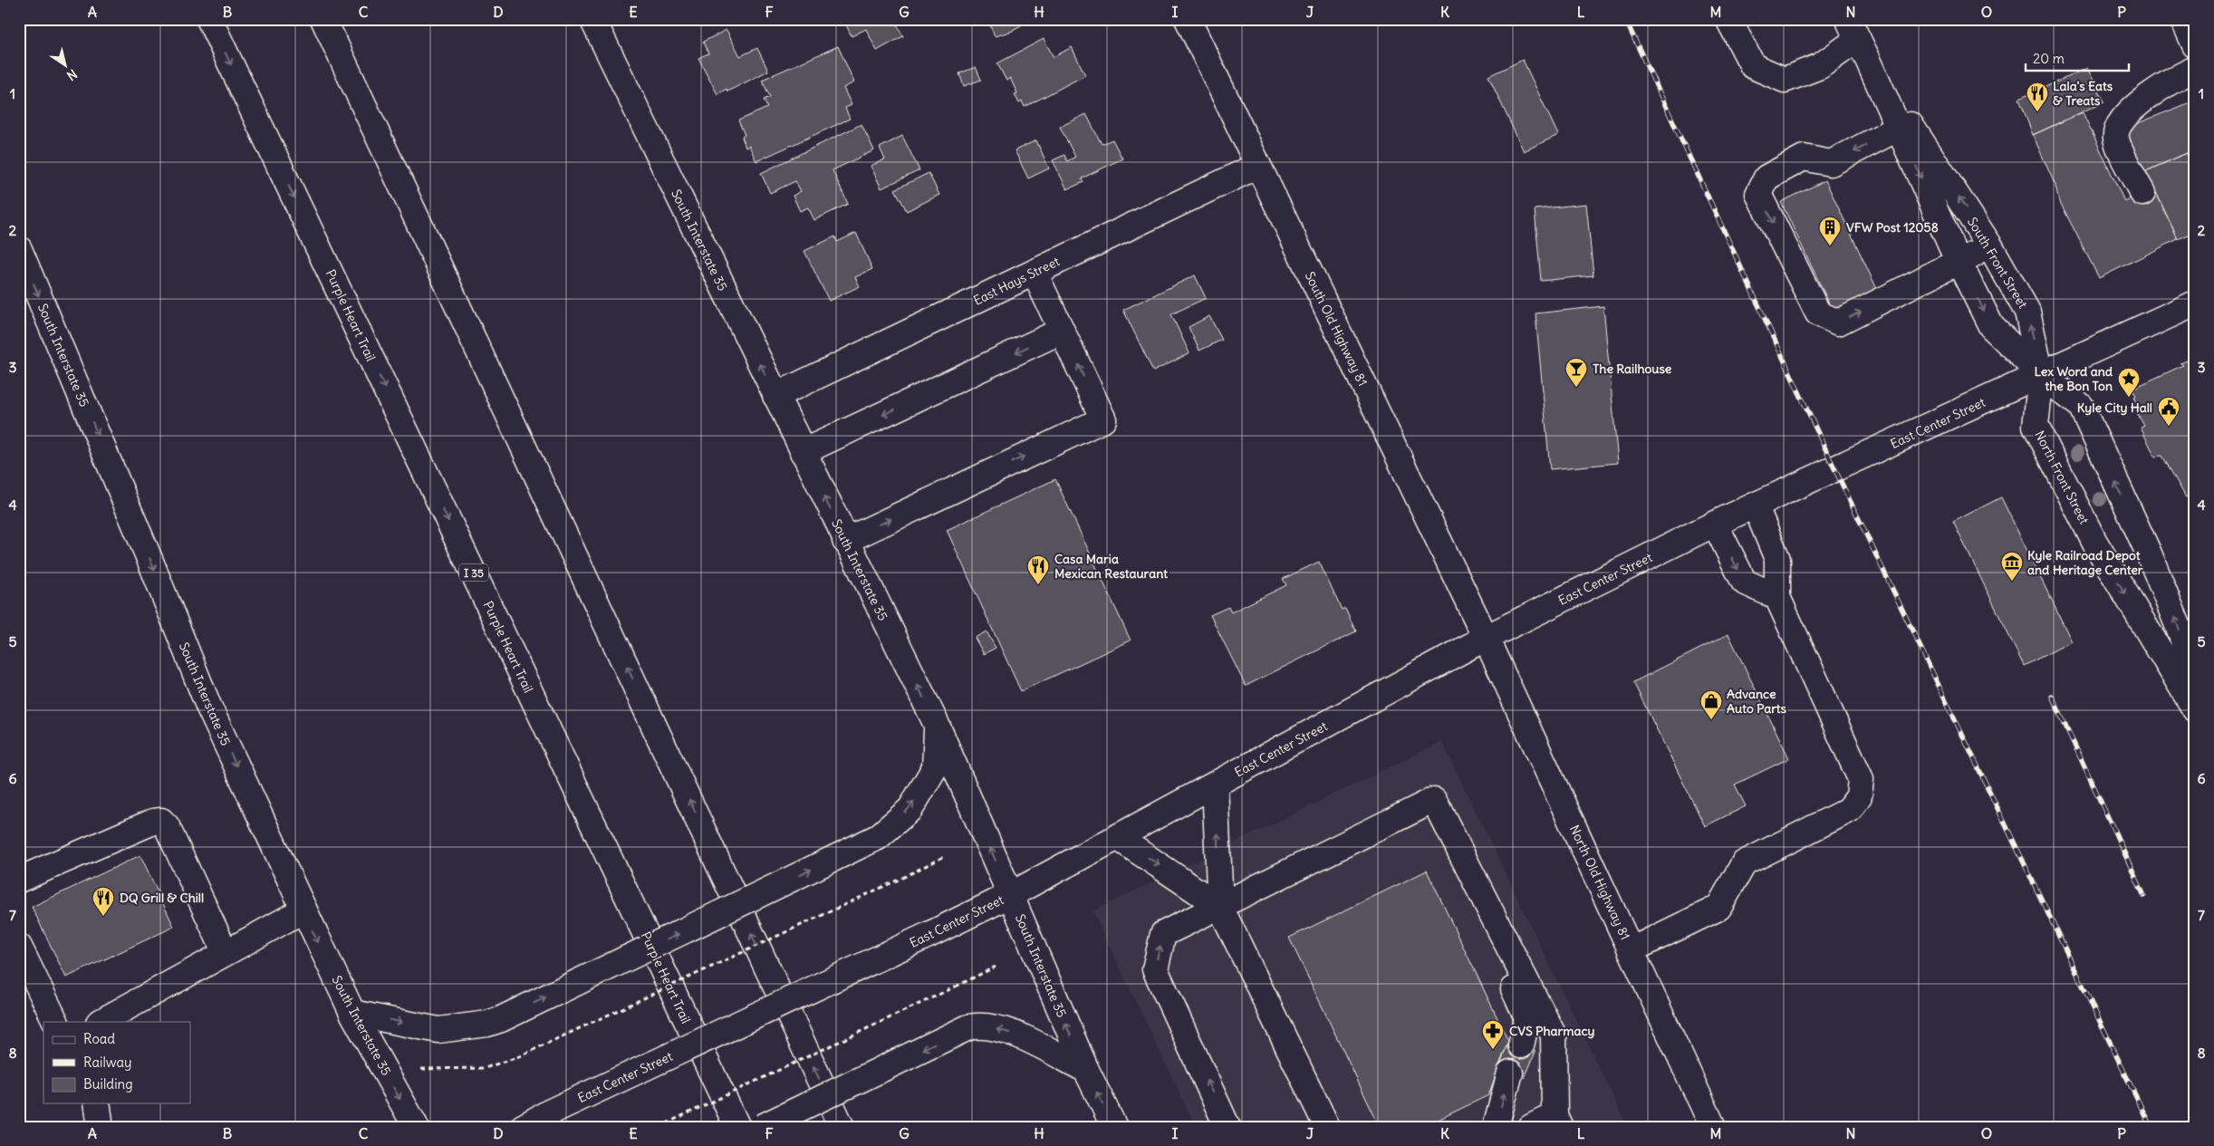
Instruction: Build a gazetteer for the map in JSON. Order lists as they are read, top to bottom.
{
  "streets": {
    "main road": [
      "South Interstate 35",
      "South Front Street",
      "East Hays Street",
      "Purple Heart Trail",
      "South Old Highway 81",
      "East Center Street",
      "North Front Street",
      "I 35",
      "North Old Highway 81"
    ]
  },
  "crossings": [
    ["South Interstate 35", "East Hays Street"],
    ["South Interstate 35", "East Center Street"],
    ["South Front Street", "East Center Street"],
    ["South Front Street", "North Front Street"],
    ["East Hays Street", "South Old Highway 81"],
    ["South Old Highway 81", "East Center Street"],
    ["South Old Highway 81", "North Old Highway 81"],
    ["East Center Street", "North Front Street"],
    ["East Center Street", "North Old Highway 81"]
  ],
  "places": {
    "restaurant": ["Lala's Eats & Treats", "Casa Maria Mexican Restaurant", "DQ Grill & Chill"],
    "building": ["VFW Post 12058"],
    "bar": ["The Railhouse"],
    "place": ["Lex Word and the Bon Ton"],
    "public building": ["Kyle City Hall"],
    "museum": ["Kyle Railroad Depot and Heritage Center"],
    "shop": ["Advance Auto Parts"],
    "pharmacy": ["CVS Pharmacy"]
  },
  "legend": ["Road", "Railway", "Building"],
  "scale_bar": "20 m",
  "north": "bottom right",
  "grid": {
    "columns": [
      "A",
      "B",
      "C",
      "D",
      "E",
      "F",
      "G",
      "H",
      "I",
      "J",
      "K",
      "L",
      "M",
      "N",
      "O",
      "P"
    ],
    "rows": [
      "1",
      "2",
      "3",
      "4",
      "5",
      "6",
      "7",
      "8"
    ]
  }
}
